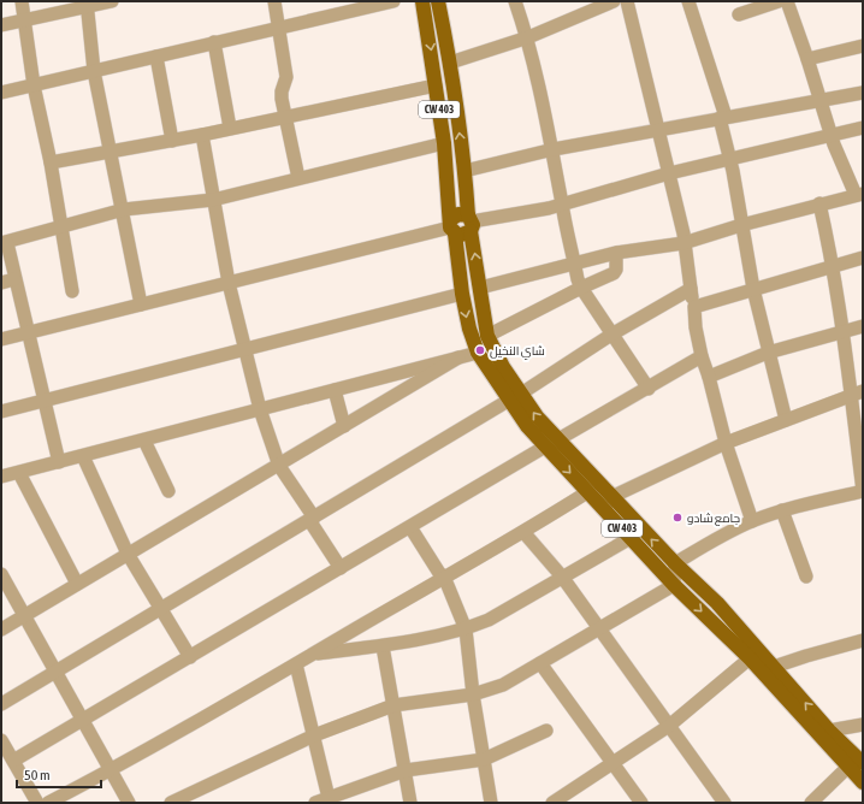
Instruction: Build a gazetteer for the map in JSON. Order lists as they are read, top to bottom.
{
  "streets": {
    "main road": ["CW 403"]
  },
  "places": ["شاي النخيل", "جامع شادو"],
  "scale_bar": "50 m"
}
